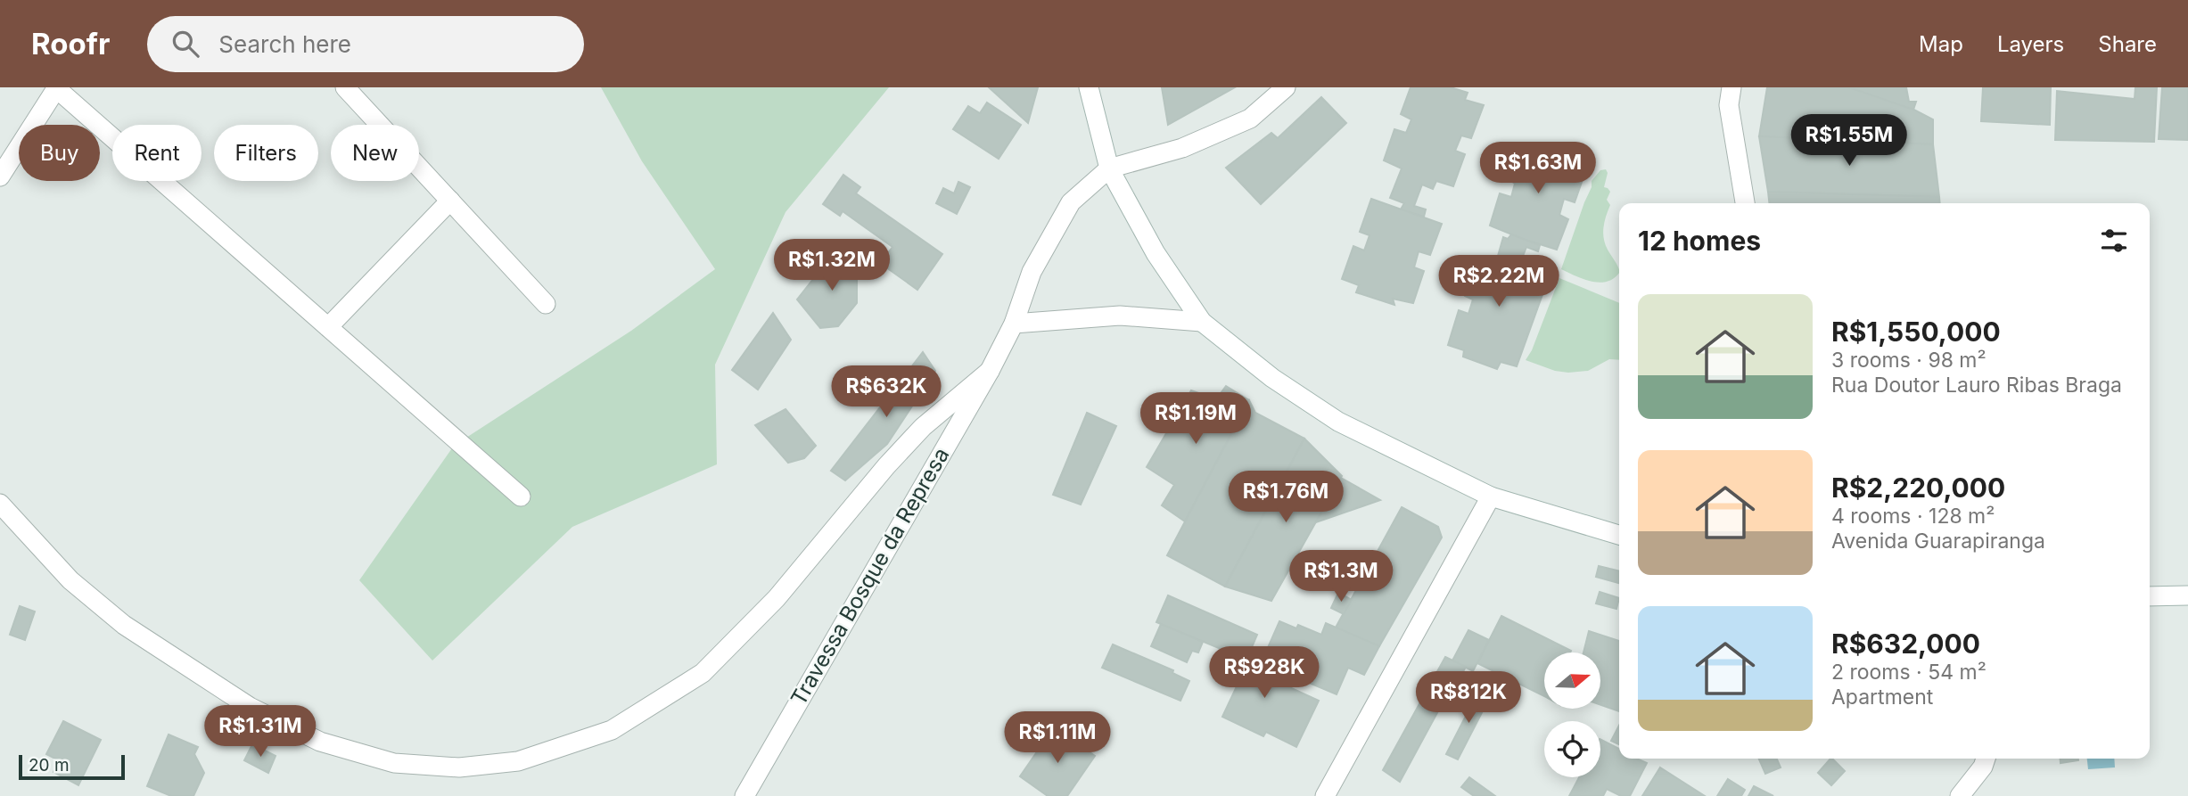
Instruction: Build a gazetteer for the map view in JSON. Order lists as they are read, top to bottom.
{
  "streets": {
    "street": ["Travessa Bosque da Represa"]
  },
  "scale_bar": "20 m",
  "north": "right",
  "page": {
    "header": "Roofr",
    "search": "Search here",
    "nav": ["Map", "Layers", "Share"],
    "price": [
      "R$1.55M",
      "R$1.63M",
      "R$1.32M",
      "R$2.22M",
      "R$632K",
      "R$1.19M",
      "R$1.76M",
      "R$1.3M",
      "R$928K",
      "R$812K",
      "R$1.31M",
      "R$1.11M"
    ],
    "chip": [
      "Buy",
      "Rent",
      "Filters",
      "New"
    ],
    "heading": "12 homes",
    "list": [
      {
        "name": "R$1,550,000",
        "note": "3 rooms · 98 m² · Rua Doutor Lauro Ribas Braga"
      },
      {
        "name": "R$2,220,000",
        "note": "4 rooms · 128 m² · Avenida Guarapiranga"
      },
      {
        "name": "R$632,000",
        "note": "2 rooms · 54 m² · Apartment"
      }
    ],
    "scale": "20 m"
  }
}
